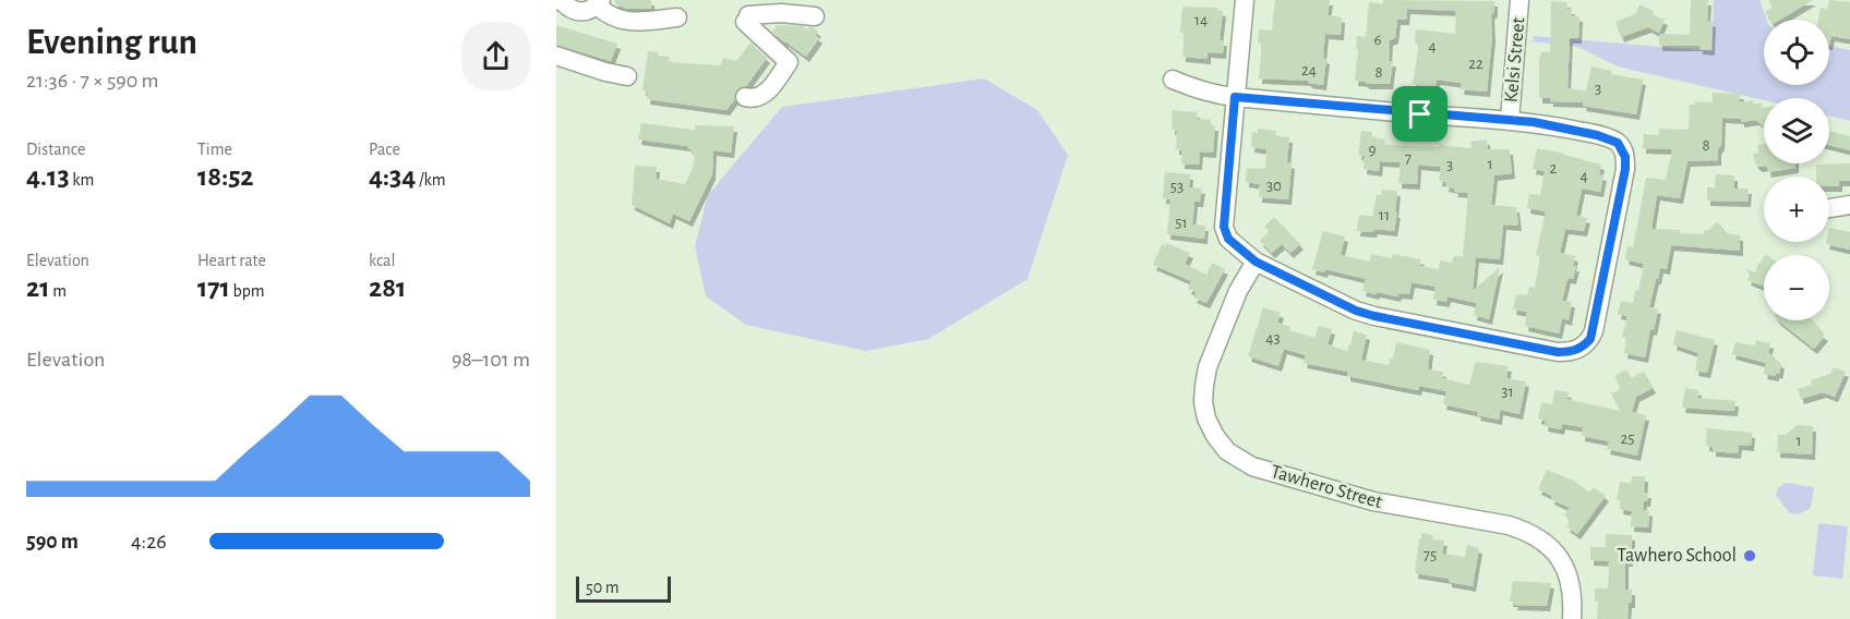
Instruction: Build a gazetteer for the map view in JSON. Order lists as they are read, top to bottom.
{
  "streets": {
    "street": ["Kelsi Street", "Tawhero Street"]
  },
  "places": ["Tawhero School"],
  "house_numbers": [
    "14",
    "6",
    "4",
    "22",
    "24",
    "8",
    "3",
    "8",
    "9",
    "7",
    "1",
    "3",
    "2",
    "4",
    "30",
    "53",
    "11",
    "51",
    "43",
    "31",
    "25",
    "1",
    "75"
  ],
  "scale_bar": "50 m",
  "page": {
    "heading": ["Evening run", "21:36 · 7 × 590 m"],
    "map_buttons": ["+", "−"],
    "stats": [
      ["Distance", "4.13 km"],
      ["Time", "18:52"],
      ["Pace", "4:34 /km"],
      ["Elevation", "21 m"],
      ["Heart rate", "171 bpm"],
      ["kcal", "281"]
    ],
    "chart": ["Elevation", "98–101 m"],
    "list": [
      {
        "name": "590 m",
        "note": "4:26"
      }
    ],
    "scale": "50 m"
  }
}
